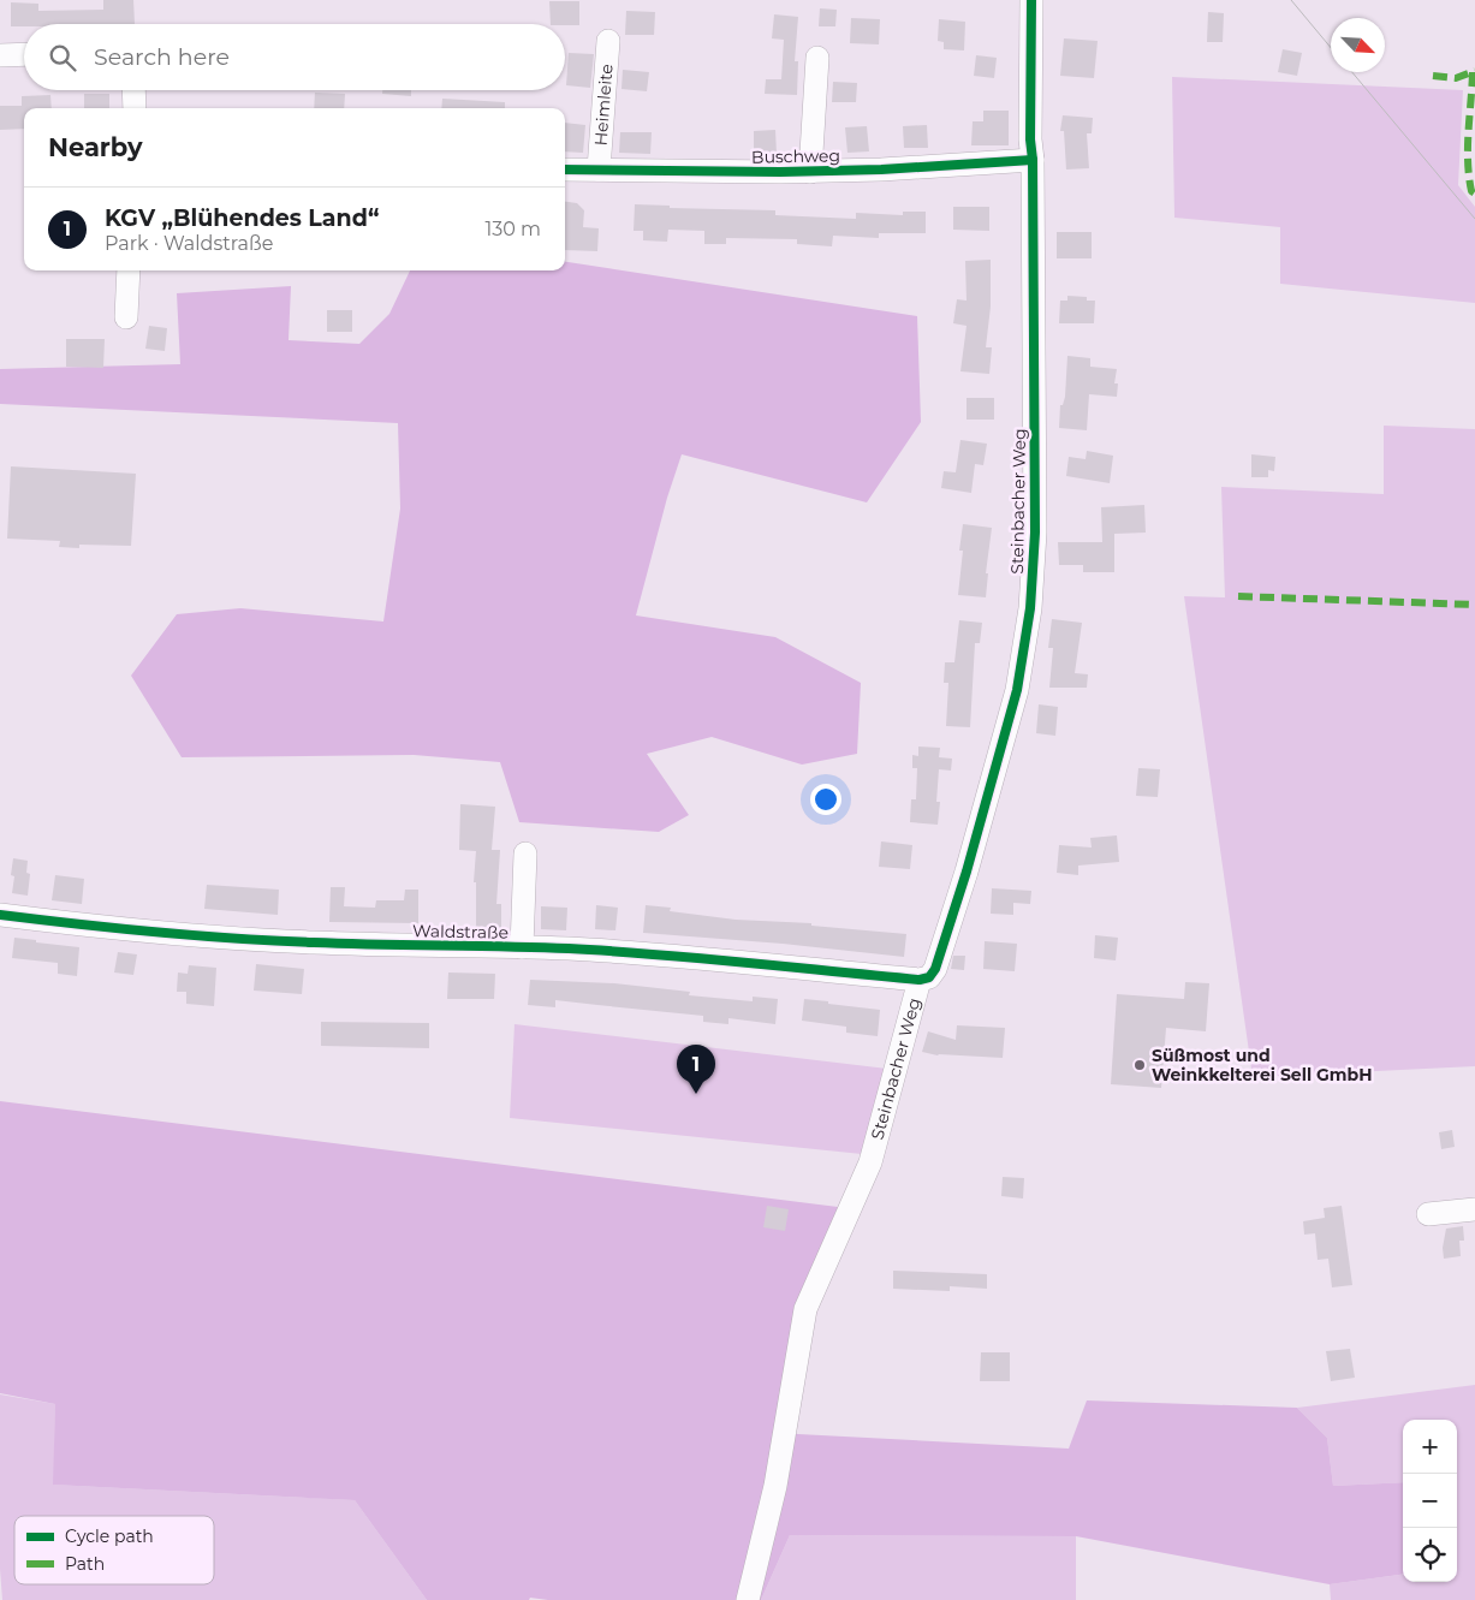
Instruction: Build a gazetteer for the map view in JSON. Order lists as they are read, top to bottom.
{
  "streets": {
    "street": [
      "Heimleite",
      "Buschweg",
      "Steinbacher Weg",
      "Waldstraße"
    ]
  },
  "crossings": [
    ["Heimleite", "Buschweg"],
    ["Buschweg", "Steinbacher Weg"],
    ["Steinbacher Weg", "Waldstraße"]
  ],
  "places": ["Süßmost und Weinkkelterei Sell GmbH"],
  "legend": ["Cycle path", "Path"],
  "north": "bottom right",
  "page": {
    "search": "Search here",
    "heading": "Nearby",
    "list": [
      {
        "mark": "1",
        "name": "KGV „Blühendes Land“",
        "note": "Park · Waldstraße",
        "value": "130 m"
      }
    ],
    "pins": "1",
    "map_buttons": ["+", "−"]
  }
}
